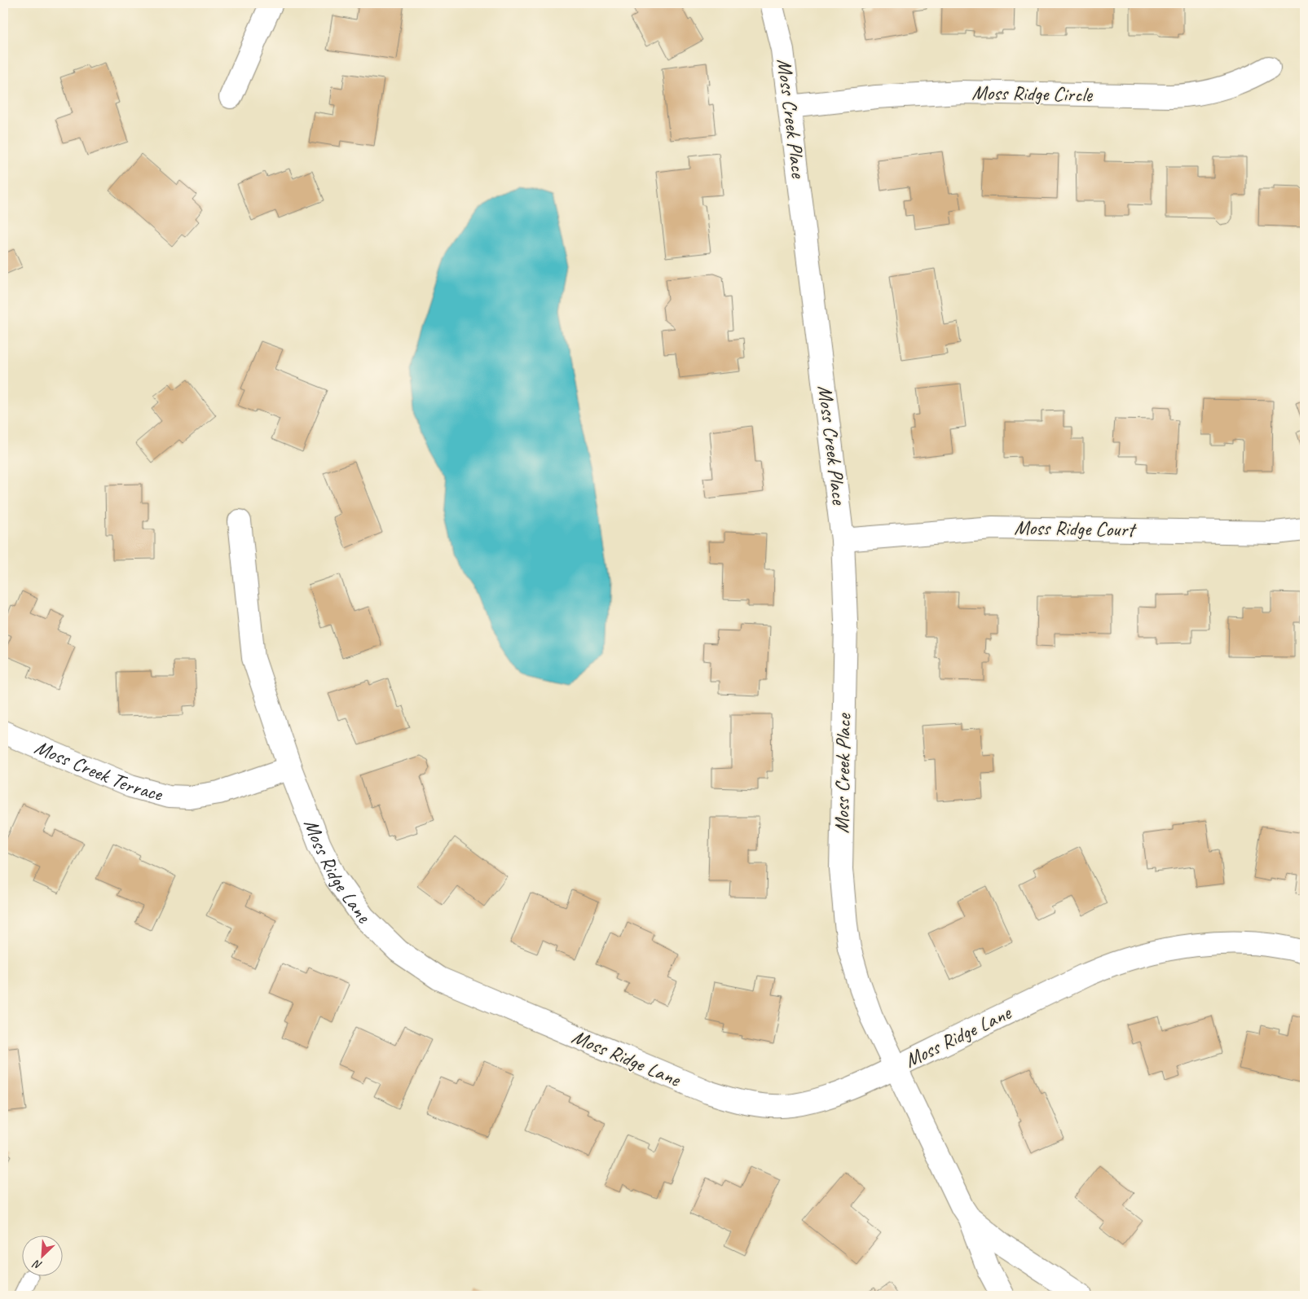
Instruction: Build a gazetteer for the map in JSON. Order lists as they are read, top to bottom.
{
  "streets": {
    "street": [
      "Moss Ridge Circle",
      "Moss Creek Place",
      "Moss Ridge Court",
      "Moss Creek Terrace",
      "Moss Ridge Lane"
    ]
  },
  "crossings": [
    ["Moss Ridge Circle", "Moss Creek Place"],
    ["Moss Creek Place", "Moss Ridge Court"],
    ["Moss Creek Place", "Moss Ridge Lane"],
    ["Moss Creek Terrace", "Moss Ridge Lane"]
  ],
  "north": "bottom left"
}
